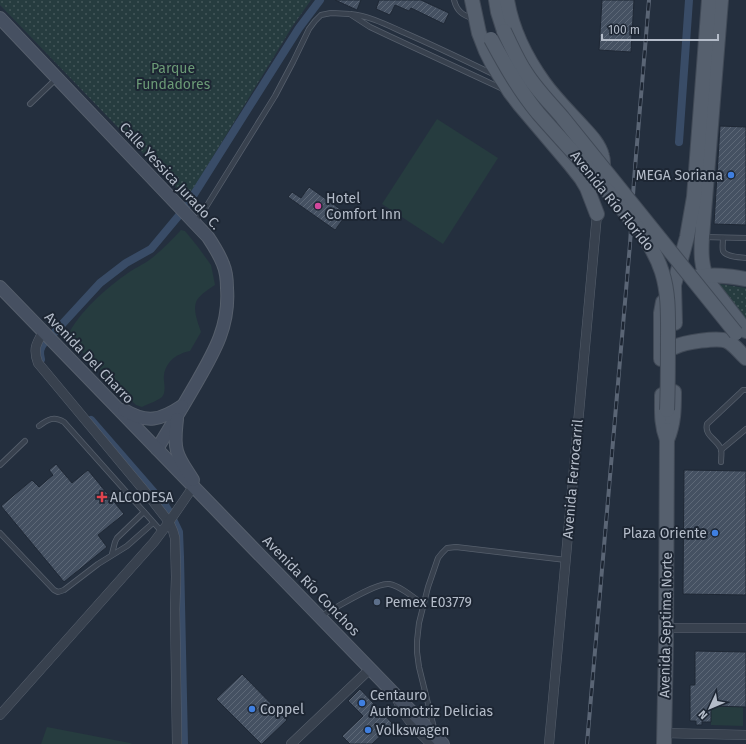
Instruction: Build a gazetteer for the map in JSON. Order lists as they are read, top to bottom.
{
  "streets": {
    "main road": [
      "Calle Yessica Jurado C.",
      "Avenida Río Florido",
      "Avenida Del Charro",
      "Avenida Río Conchos",
      "Avenida Septima Norte"
    ],
    "street": ["Avenida Ferrocarril"]
  },
  "crossings": [
    ["Calle Yessica Jurado C.", "Avenida Del Charro"],
    ["Calle Yessica Jurado C.", "Avenida Río Conchos"],
    ["Avenida Río Florido", "Avenida Septima Norte"],
    ["Avenida Del Charro", "Avenida Río Conchos"]
  ],
  "parks": ["Parque Fundadores"],
  "places": {
    "other": [
      "MEGA Soriana",
      "Hotel Comfort Inn",
      "Plaza Oriente",
      "Pemex E03779",
      "Centauro Automotriz Delicias",
      "Coppel",
      "Volkswagen"
    ],
    "health": ["ALCODESA"]
  },
  "scale_bar": "100 m",
  "north": "bottom left"
}
